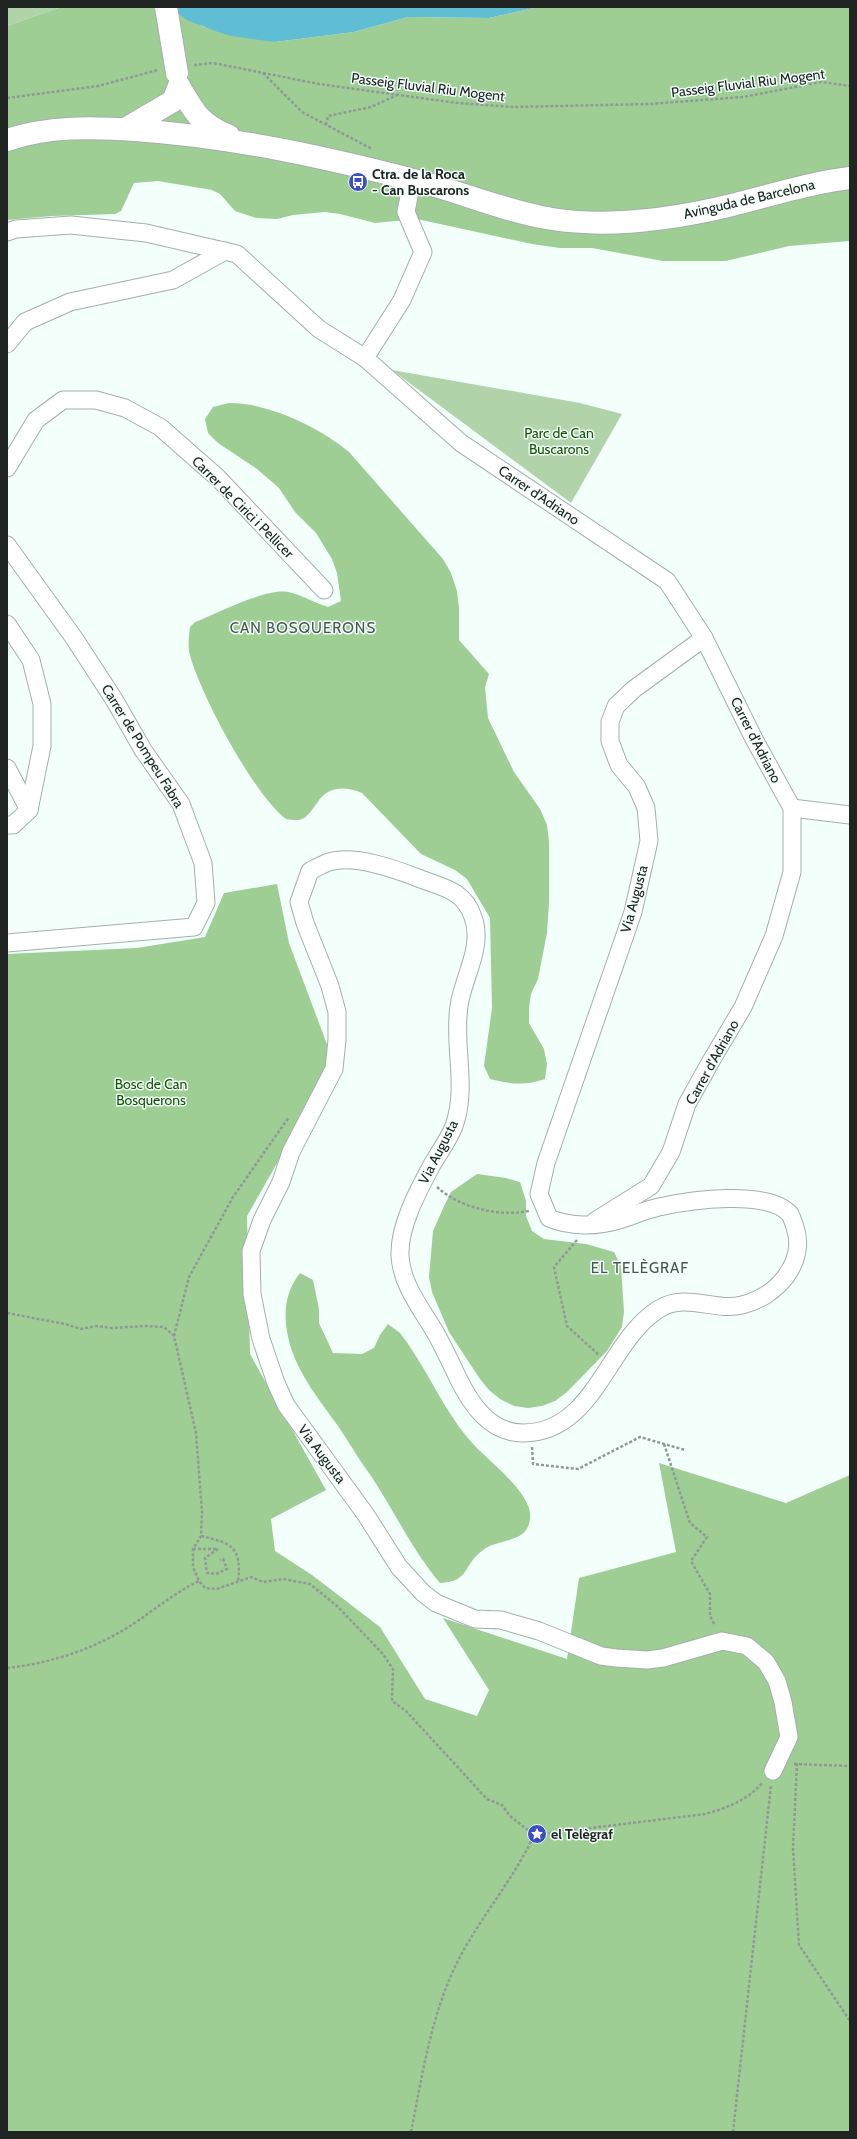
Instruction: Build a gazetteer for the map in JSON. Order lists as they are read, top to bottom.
{
  "streets": {
    "street": [
      "Avinguda de Barcelona",
      "Carrer d'Adriano",
      "Carrer de Cirici i Pellicer",
      "Carrer de Pompeu Fabra",
      "Via Augusta"
    ],
    "path": ["Passeig Fluvial Riu Mogent"]
  },
  "crossings": [
    ["Carrer d'Adriano", "Via Augusta"]
  ],
  "districts": ["CAN BOSQUERONS", "EL TELÈGRAF"],
  "parks": ["Parc de Can Buscarons", "Bosc de Can Bosquerons"],
  "places": {
    "bus stop": ["Ctra. de la Roca - Can Buscarons"],
    "place": ["el Telègraf"]
  }
}
